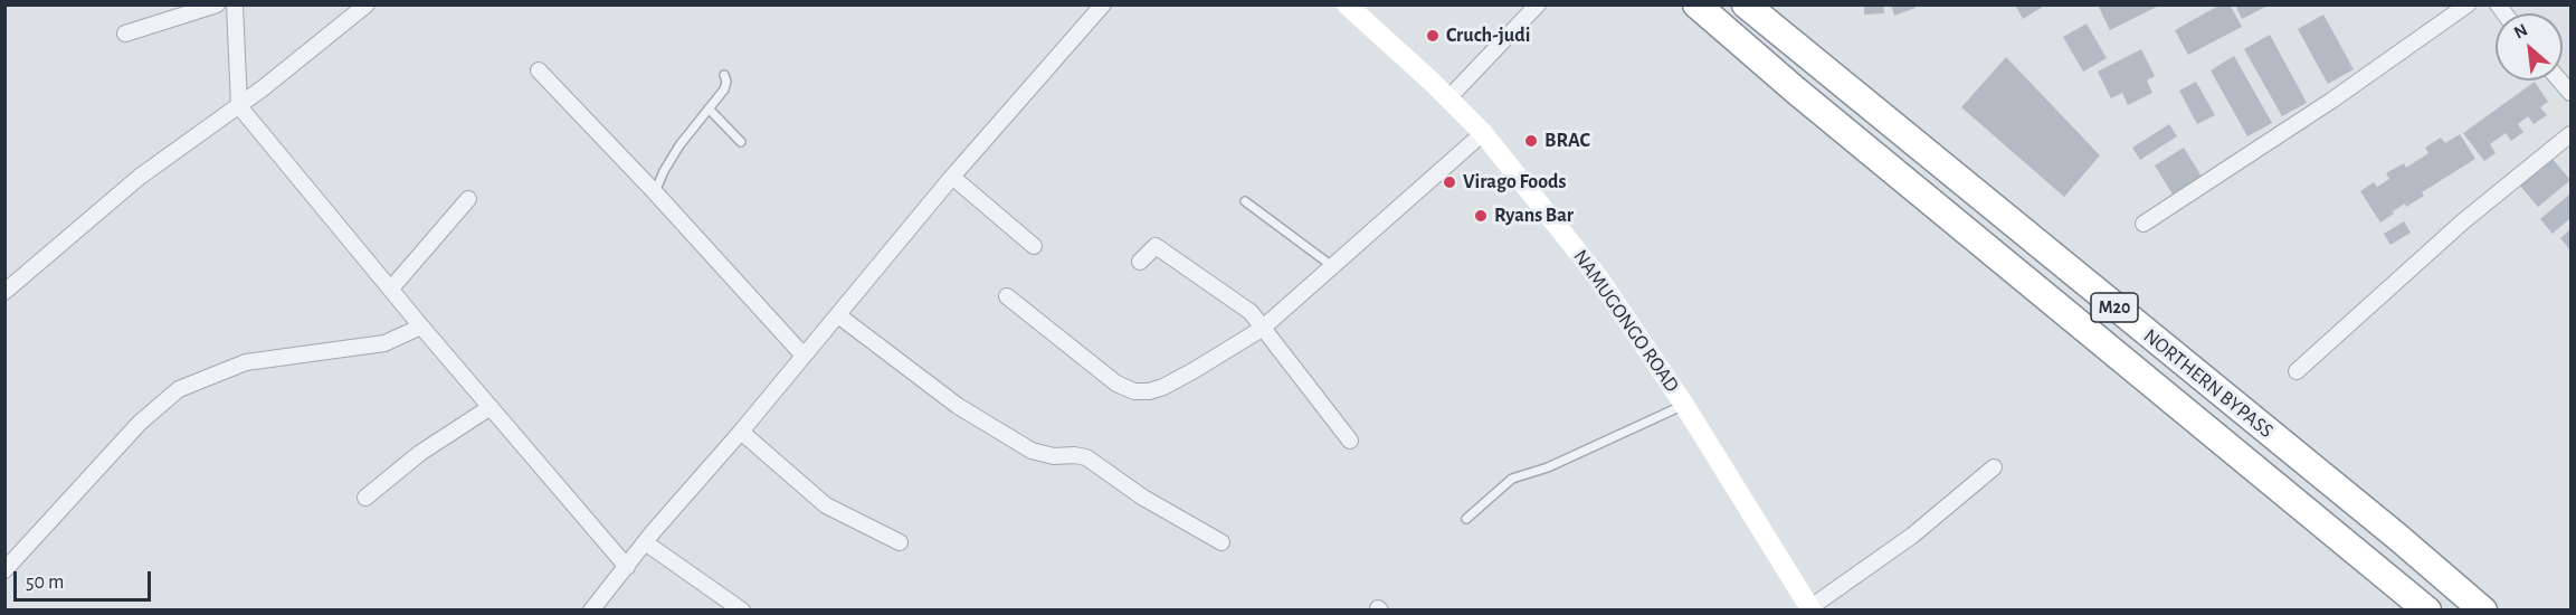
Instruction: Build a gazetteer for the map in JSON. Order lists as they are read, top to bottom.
{
  "streets": {
    "highway": ["M20", "NORTHERN BYPASS"],
    "main road": ["NAMUGONGO ROAD"]
  },
  "places": [
    "Cruch-judi",
    "BRAC",
    "Virago Foods",
    "Ryans Bar"
  ],
  "scale_bar": "50 m",
  "north": "top left"
}
